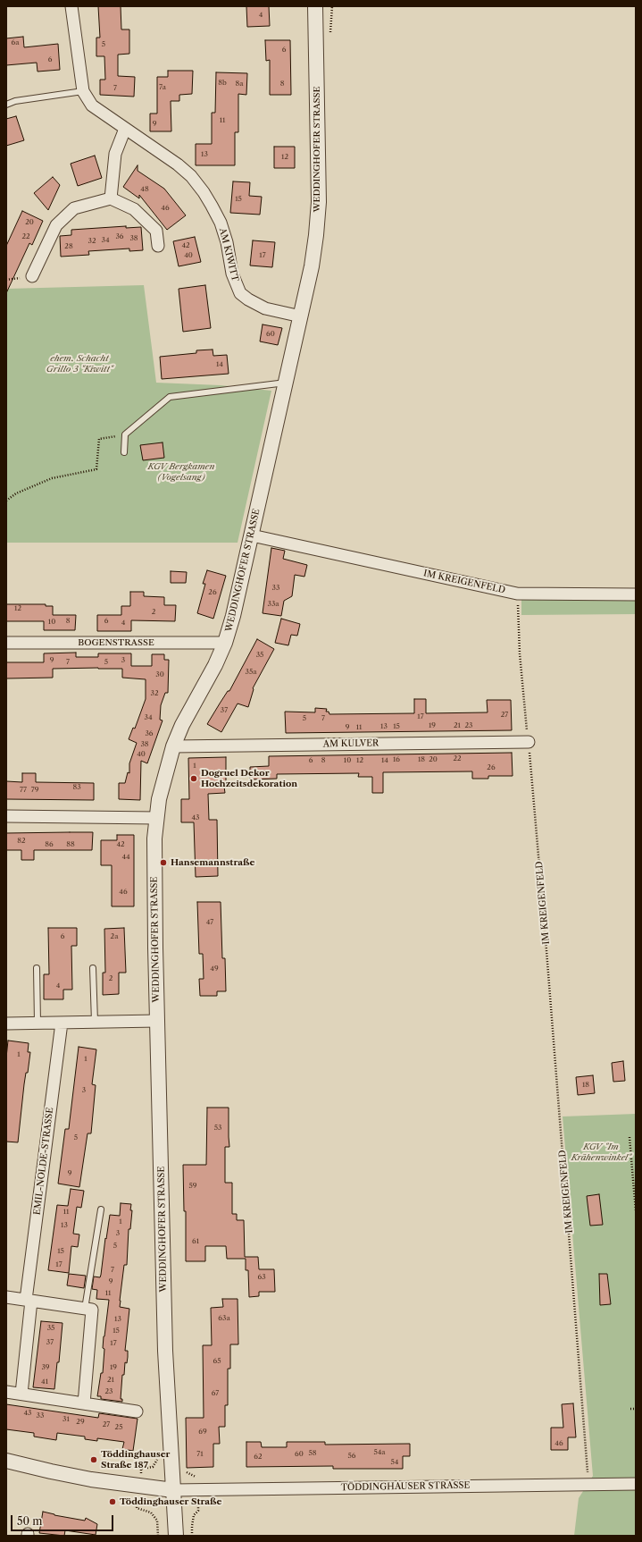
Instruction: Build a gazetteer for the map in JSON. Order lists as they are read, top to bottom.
{
  "streets": {
    "street": [
      "WEDDINGHOFER STRASSE",
      "AM KIWITT",
      "IM KREIGENFELD",
      "BOGENSTRASSE",
      "AM KULVER",
      "EMIL-NOLDE-STRASSE",
      "TÖDDINGHAUSER STRASSE"
    ]
  },
  "crossings": [
    ["WEDDINGHOFER STRASSE", "AM KIWITT"],
    ["WEDDINGHOFER STRASSE", "IM KREIGENFELD"],
    ["WEDDINGHOFER STRASSE", "BOGENSTRASSE"],
    ["WEDDINGHOFER STRASSE", "AM KULVER"],
    ["WEDDINGHOFER STRASSE", "TÖDDINGHAUSER STRASSE"],
    ["IM KREIGENFELD", "AM KULVER"],
    ["IM KREIGENFELD", "TÖDDINGHAUSER STRASSE"]
  ],
  "parks": ["ehem. Schacht Grillo 3 \"Kiwitt\"", "KGV Bergkamen (Vogelsang)", "KGV \"Im Krähenwinkel\""],
  "places": [
    "Dogruel Dekor Hochzeitsdekoration",
    "Hansemannstraße",
    "Töddinghauser Straße 187",
    "Töddinghauser Straße"
  ],
  "house_numbers": [
    "4",
    "6a",
    "5",
    "6",
    "6",
    "8b",
    "8a",
    "8",
    "7a",
    "7",
    "11",
    "9",
    "13",
    "12",
    "48",
    "15",
    "46",
    "20",
    "22",
    "36",
    "38",
    "34",
    "32",
    "42",
    "28",
    "40",
    "17",
    "60",
    "14",
    "33",
    "26",
    "33a",
    "12",
    "2",
    "8",
    "6",
    "10",
    "4",
    "35",
    "9",
    "3",
    "7",
    "5",
    "35a",
    "30",
    "32",
    "37",
    "27",
    "17",
    "34",
    "5",
    "7",
    "19",
    "21",
    "23",
    "13",
    "15",
    "9",
    "11",
    "36",
    "38",
    "40",
    "22",
    "16",
    "18",
    "20",
    "6",
    "8",
    "10",
    "12",
    "14",
    "1",
    "26",
    "83",
    "77",
    "79",
    "43",
    "82",
    "86",
    "88",
    "42",
    "44",
    "46",
    "47",
    "6",
    "2a",
    "49",
    "2",
    "4",
    "1",
    "1",
    "18",
    "3",
    "53",
    "5",
    "9",
    "59",
    "11",
    "1",
    "13",
    "3",
    "61",
    "5",
    "15",
    "17",
    "7",
    "63",
    "9",
    "11",
    "63a",
    "13",
    "35",
    "15",
    "37",
    "17",
    "65",
    "39",
    "19",
    "21",
    "41",
    "23",
    "67",
    "43",
    "33",
    "31",
    "29",
    "27",
    "25",
    "69",
    "46",
    "54a",
    "58",
    "71",
    "60",
    "56",
    "62",
    "54"
  ],
  "scale_bar": "50 m"
}
